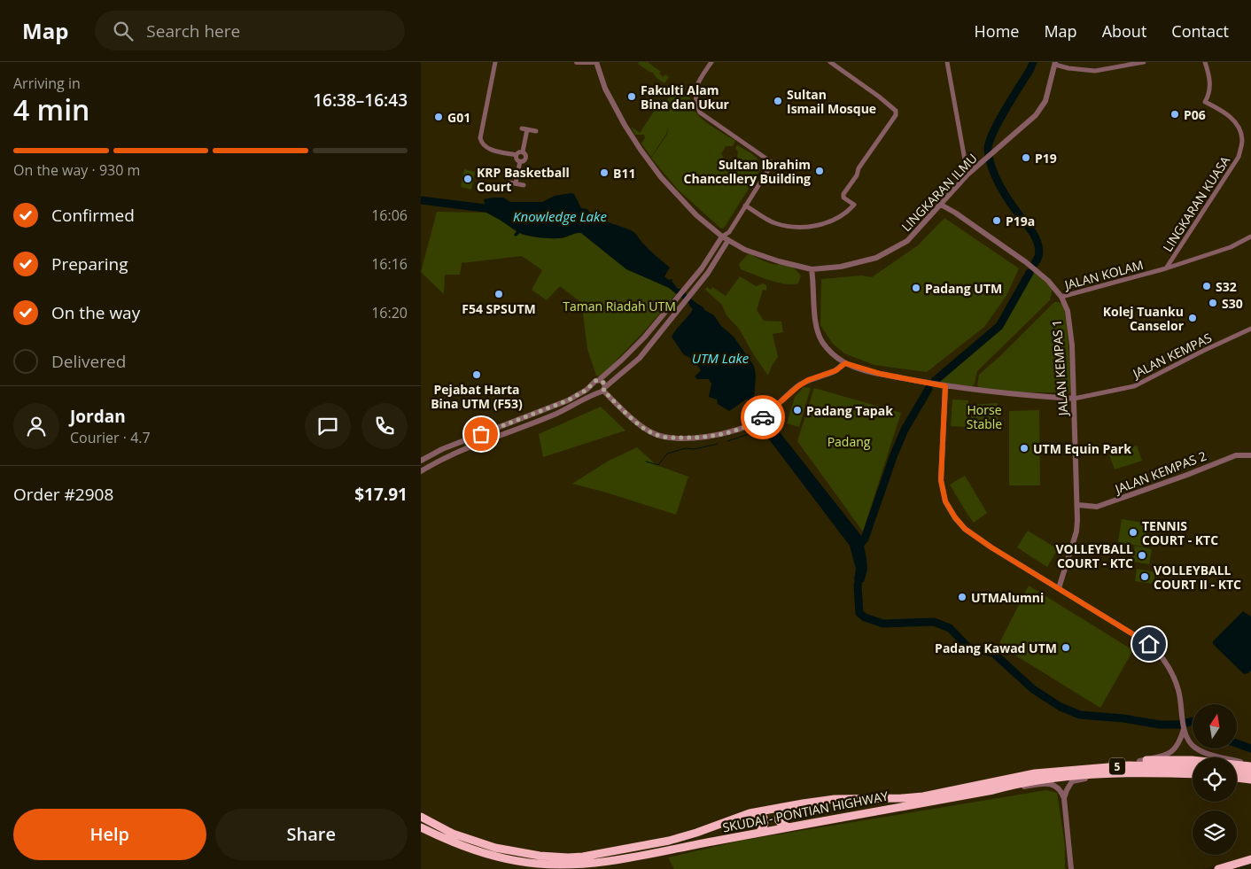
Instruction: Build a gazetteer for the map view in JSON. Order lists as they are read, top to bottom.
{
  "streets": {
    "highway": ["5", "SKUDAI - PONTIAN HIGHWAY"],
    "street": [
      "LINGKARAN ILMU",
      "LINGKARAN KUASA",
      "JALAN KOLAM",
      "JALAN KEMPAS",
      "JALAN KEMPAS 1",
      "JALAN KEMPAS 2"
    ]
  },
  "crossings": [
    ["LINGKARAN ILMU", "JALAN KEMPAS 1"],
    ["LINGKARAN KUASA", "JALAN KOLAM"],
    ["JALAN KOLAM", "JALAN KEMPAS 1"],
    ["JALAN KEMPAS", "JALAN KEMPAS 1"],
    ["JALAN KEMPAS 1", "JALAN KEMPAS 2"]
  ],
  "water": ["Knowledge Lake", "UTM Lake"],
  "parks": ["Taman Riadah UTM", "Horse Stable", "Padang"],
  "places": [
    "Fakulti Alam Bina dan Ukur",
    "Sultan Ismail Mosque",
    "P06",
    "G01",
    "P19",
    "Sultan Ibrahim Chancellery Building",
    "B11",
    "KRP Basketball Court",
    "P19a",
    "S32",
    "Padang UTM",
    "F54 SPSUTM",
    "S30",
    "Kolej Tuanku Canselor",
    "Pejabat Harta Bina UTM (F53)",
    "Padang Tapak",
    "UTM Equin Park",
    "TENNIS COURT - KTC",
    "VOLLEYBALL COURT - KTC",
    "VOLLEYBALL COURT II - KTC",
    "UTMAlumni",
    "Padang Kawad UTM"
  ],
  "north": "top",
  "page": {
    "header": "Map",
    "search": "Search here",
    "nav": [
      "Home",
      "Map",
      "About",
      "Contact"
    ],
    "heading": ["4 min", "Arriving in", "16:38–16:43"],
    "panel": [
      "Jordan",
      "Courier · 4.7",
      "Order #2908",
      "$17.91"
    ],
    "bar": "On the way · 930 m",
    "list": [
      ["Confirmed", "16:06"],
      ["Preparing", "16:16"],
      ["On the way", "16:20"],
      "Delivered"
    ],
    "buttons": ["Help", "Share"]
  }
}
